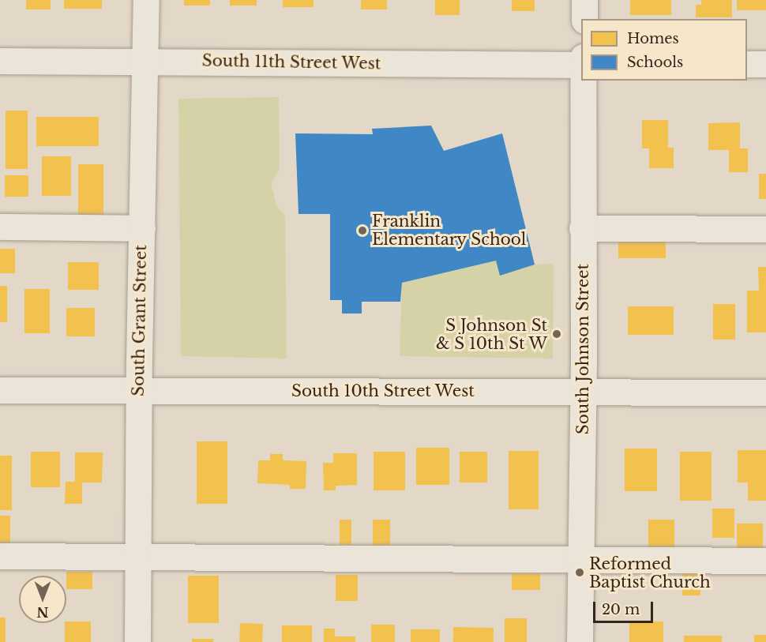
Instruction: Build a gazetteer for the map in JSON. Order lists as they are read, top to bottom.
{
  "streets": {
    "street": [
      "South 11th Street West",
      "South Grant Street",
      "South Johnson Street",
      "South 10th Street West"
    ]
  },
  "crossings": [
    ["South 11th Street West", "South Grant Street"],
    ["South Grant Street", "South 10th Street West"],
    ["South Johnson Street", "South 10th Street West"]
  ],
  "places": ["Franklin Elementary School", "S Johnson St & S 10th St W", "Reformed Baptist Church"],
  "legend": ["Homes", "Schools"],
  "scale_bar": "20 m",
  "north": "bottom"
}
